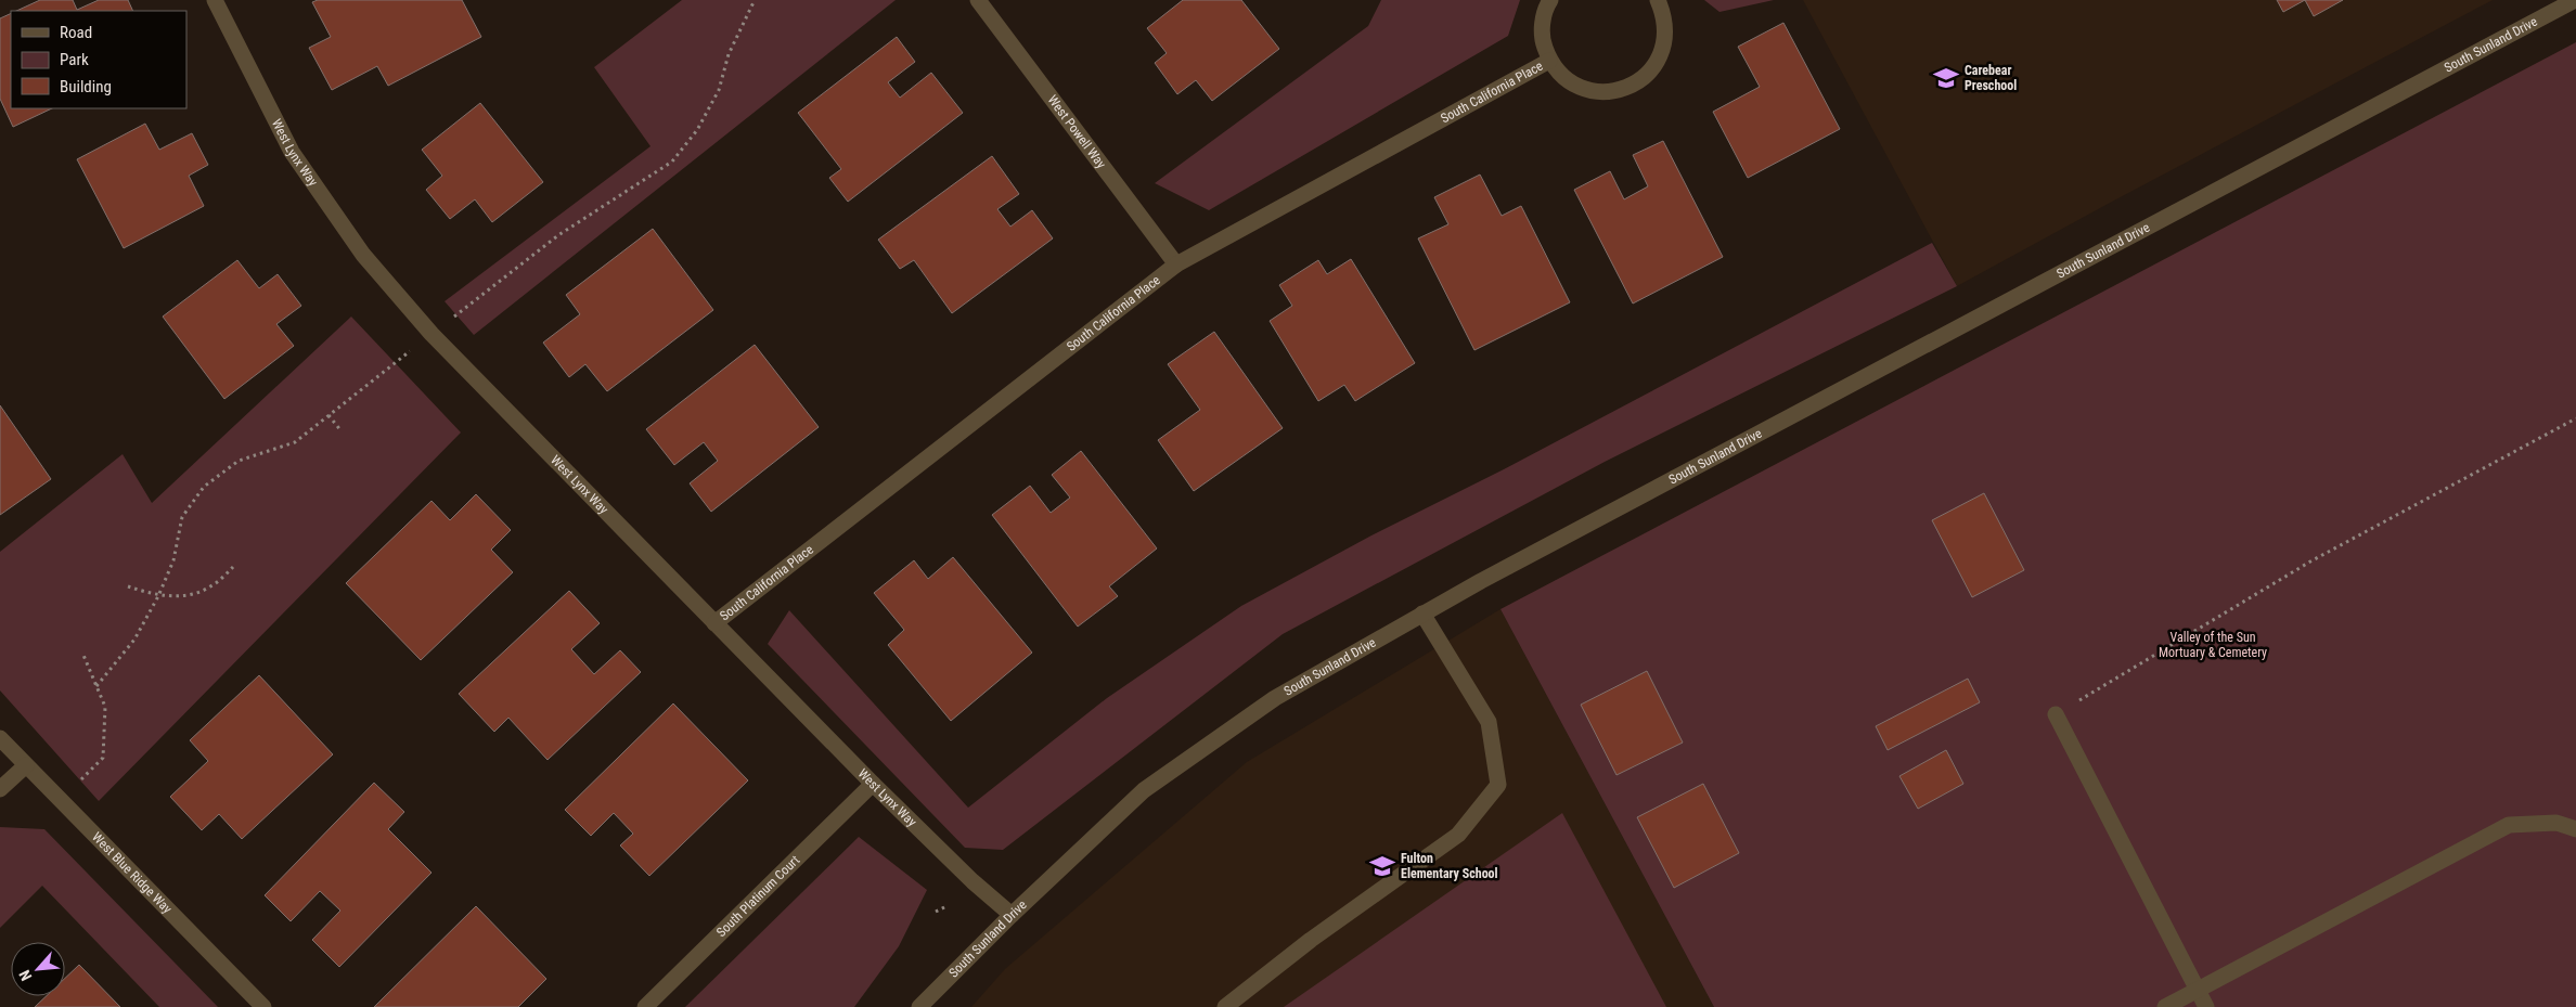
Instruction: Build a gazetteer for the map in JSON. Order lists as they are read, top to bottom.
{
  "streets": {
    "street": [
      "South Sunland Drive",
      "South California Place",
      "West Powell Way",
      "West Lynx Way",
      "West Blue Ridge Way",
      "South Platinum Court"
    ]
  },
  "crossings": [
    ["South Sunland Drive", "West Lynx Way"],
    ["South California Place", "West Powell Way"],
    ["South California Place", "West Lynx Way"],
    ["West Lynx Way", "South Platinum Court"]
  ],
  "parks": ["Valley of the Sun Mortuary & Cemetery"],
  "places": {
    "school or university": ["Carebear Preschool", "Fulton Elementary School"]
  },
  "legend": ["Road", "Park", "Building"],
  "north": "bottom left"
}
